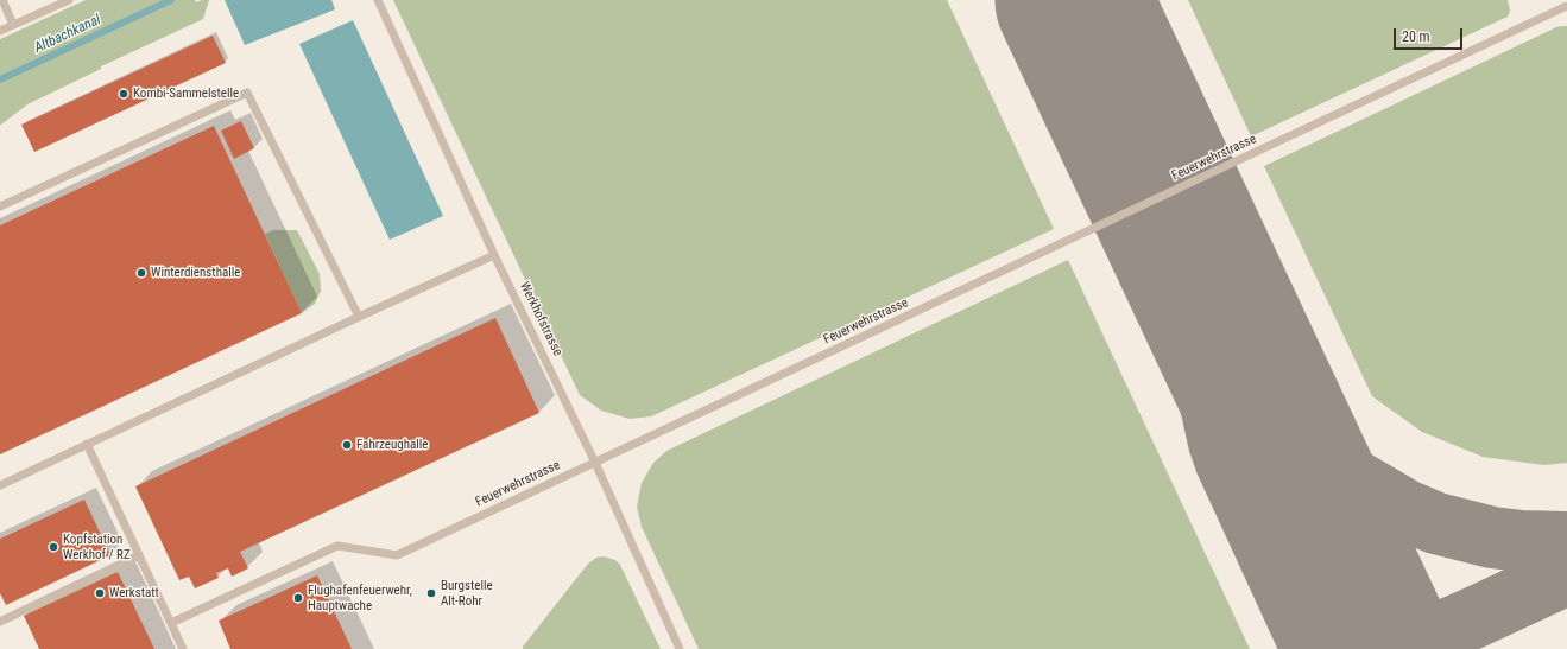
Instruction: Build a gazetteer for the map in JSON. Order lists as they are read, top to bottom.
{
  "streets": {
    "lane": ["Feuerwehrstrasse", "Werkhofstrasse"]
  },
  "crossings": [
    ["Feuerwehrstrasse", "Werkhofstrasse"]
  ],
  "water": ["Altbachkanal"],
  "places": [
    "Kombi-Sammelstelle",
    "Winterdiensthalle",
    "Fahrzeughalle",
    "Kopfstation Werkhof / RZ",
    "Werkstatt",
    "Burgstelle Alt-Rohr",
    "Flughafenfeuerwehr, Hauptwache"
  ],
  "scale_bar": "20 m"
}
